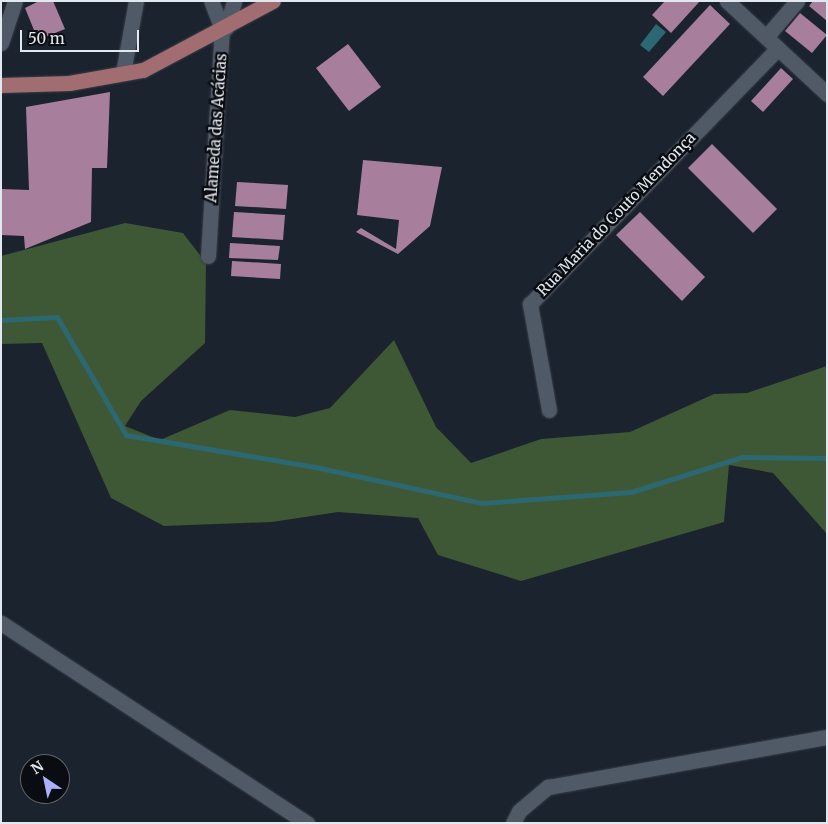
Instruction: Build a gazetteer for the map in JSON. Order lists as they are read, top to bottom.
{
  "streets": {
    "street": ["Alameda das Acácias", "Rua Maria do Couto Mendonça"]
  },
  "scale_bar": "50 m",
  "north": "top left"
}
